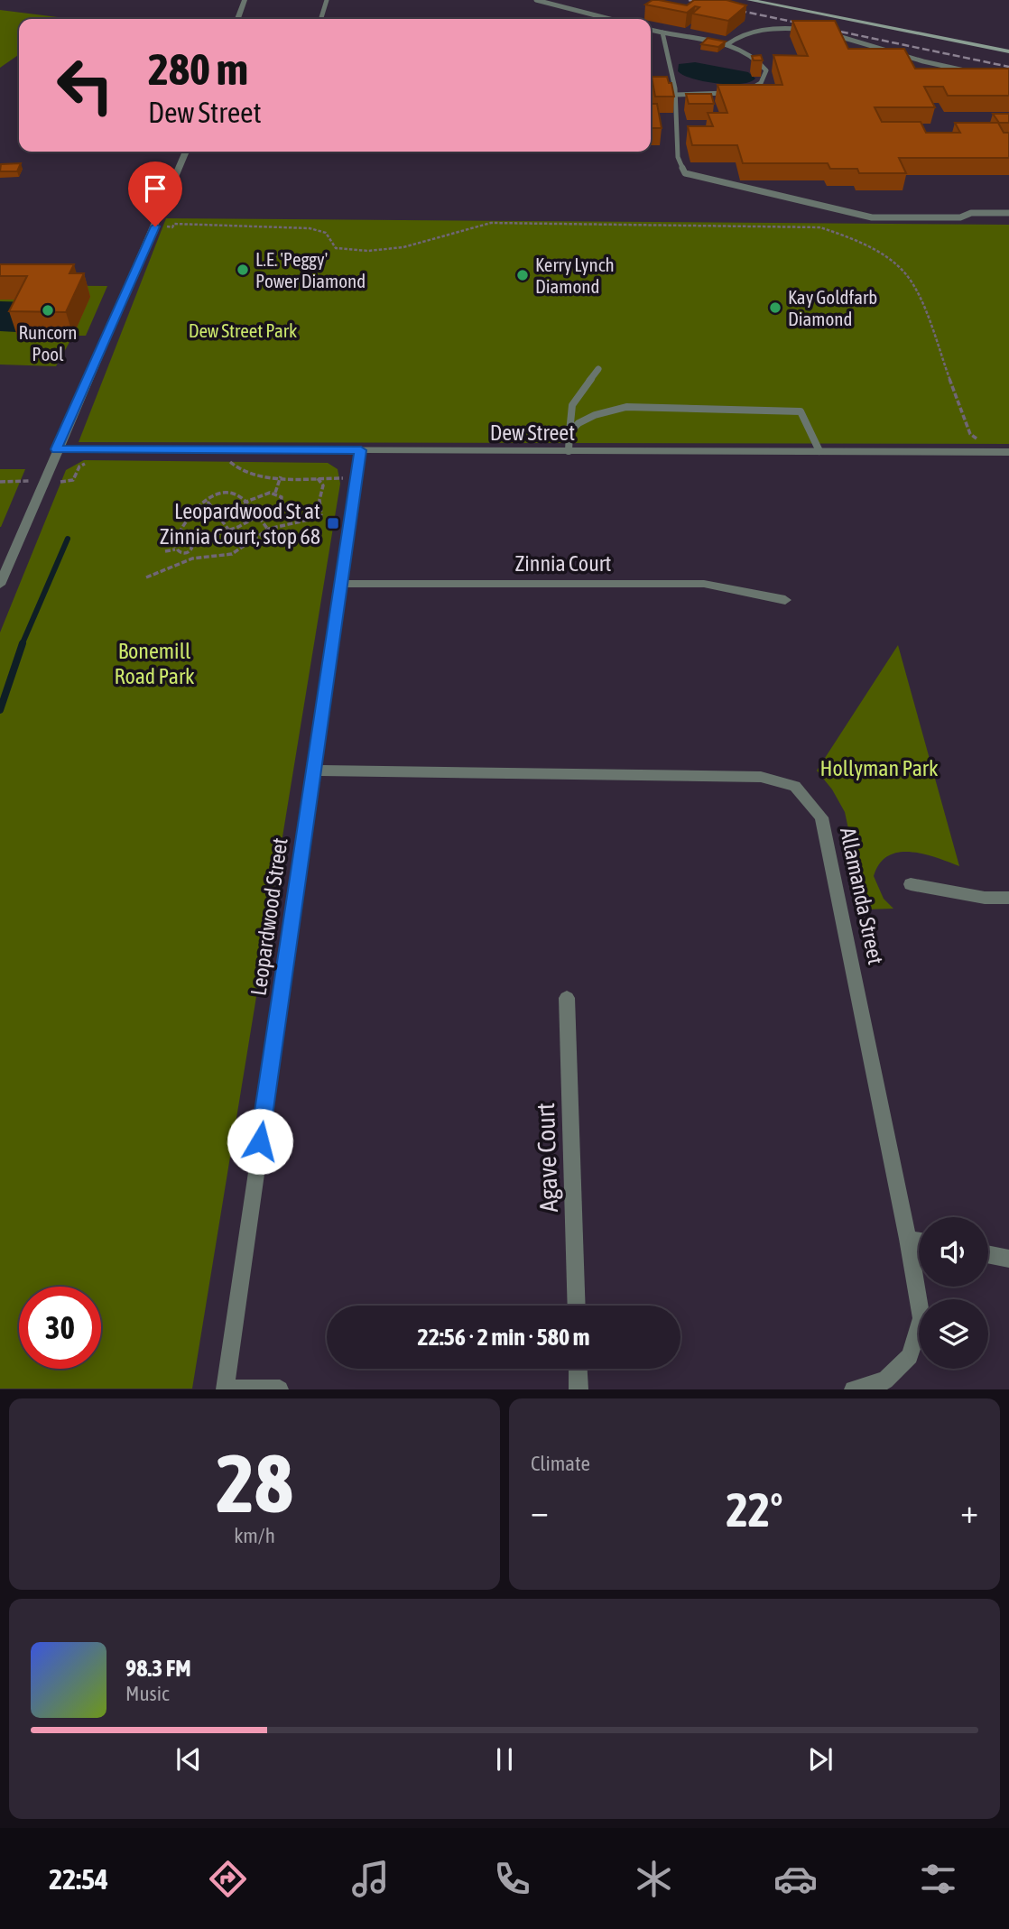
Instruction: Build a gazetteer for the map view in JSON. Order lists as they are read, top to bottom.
{
  "streets": {
    "street": [
      "Dew Street",
      "Zinnia Court",
      "Allamanda Street",
      "Leopardwood Street",
      "Agave Court"
    ]
  },
  "crossings": [
    ["Dew Street", "Leopardwood Street"],
    ["Zinnia Court", "Leopardwood Street"],
    ["Allamanda Street", "Leopardwood Street"]
  ],
  "parks": ["Dew Street Park", "Bonemill Road Park", "Hollyman Park"],
  "places": {
    "other": [
      "L.E. 'Peggy' Power Diamond",
      "Kerry Lynch Diamond",
      "Kay Goldfarb Diamond",
      "Runcorn Pool"
    ],
    "transit": ["Leopardwood St at Zinnia Court, stop 68"]
  },
  "page": {
    "turn": ["280 m", "Dew Street"],
    "limit": "30",
    "trip": "22:56 · 2 min · 580 m",
    "tile": [
      ["28", "km/h"],
      "Climate"
    ],
    "heat": ["−", "22°", "+"],
    "song": ["98.3 FM", "Music"],
    "tabs": "22:54"
  }
}
